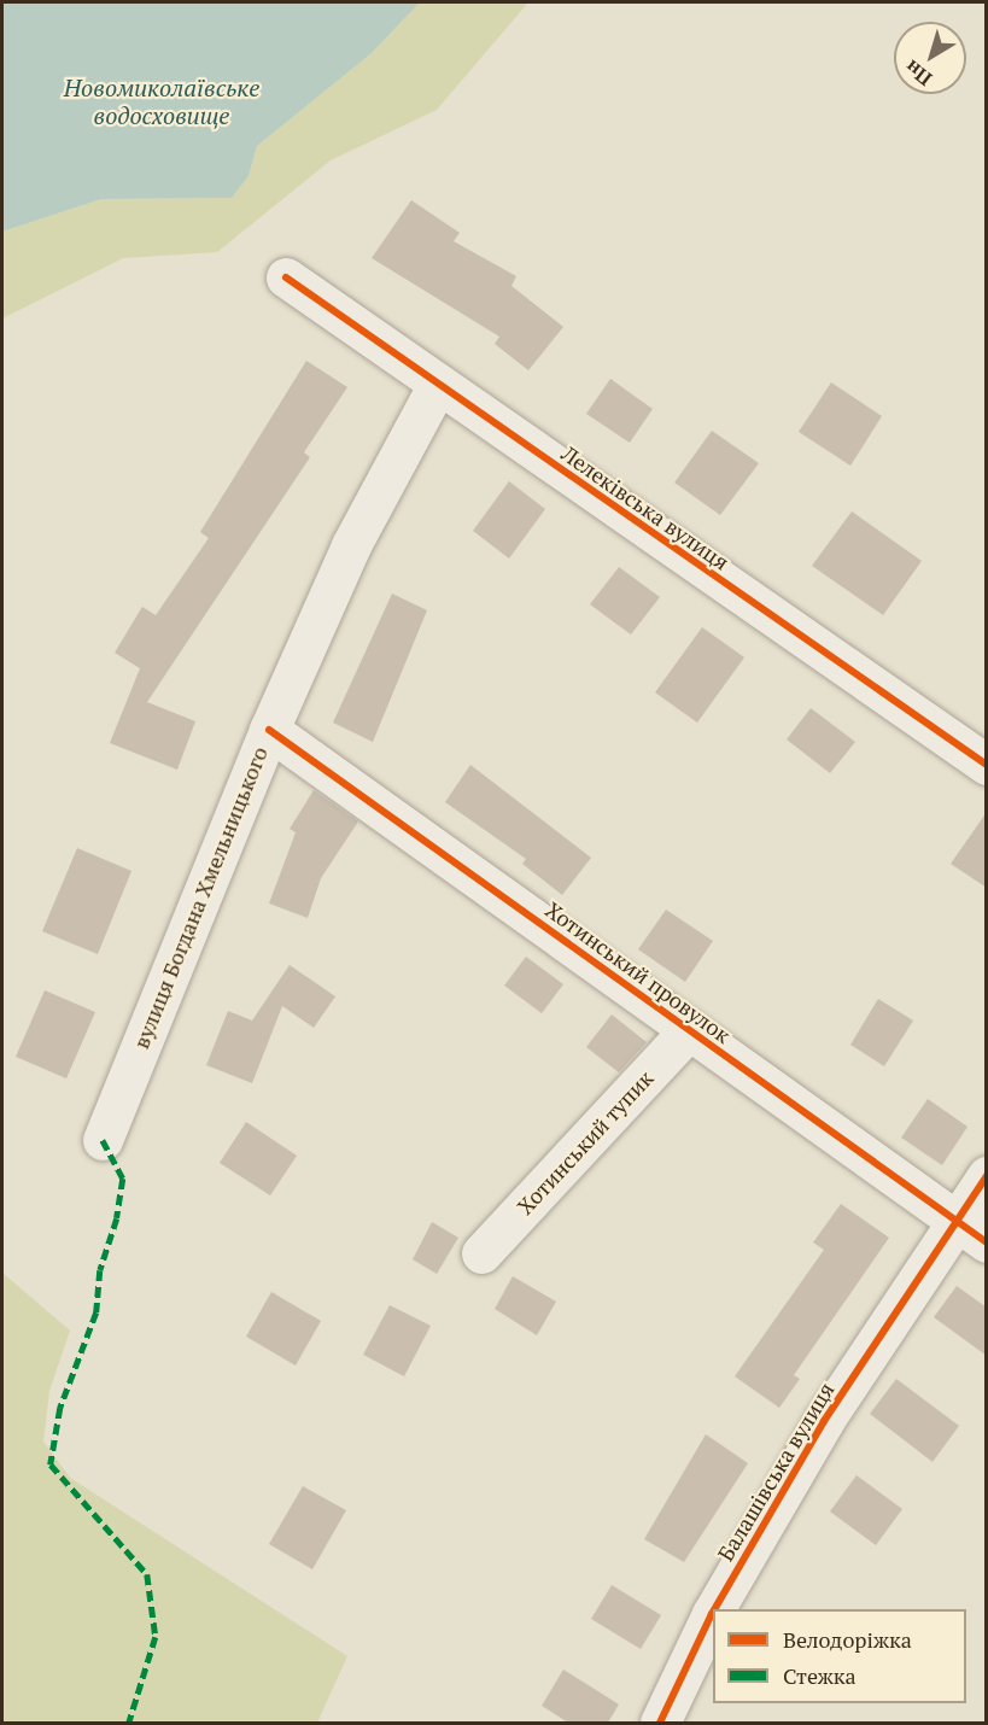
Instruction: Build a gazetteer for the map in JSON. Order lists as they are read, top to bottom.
{
  "streets": {
    "street": [
      "Лелеківська вулиця",
      "вулиця Богдана Хмельницького",
      "Хотинський провулок",
      "Хотинський тупик",
      "Балашівська вулиця"
    ]
  },
  "crossings": [
    ["Лелеківська вулиця", "вулиця Богдана Хмельницького"],
    ["вулиця Богдана Хмельницького", "Хотинський провулок"],
    ["Хотинський провулок", "Хотинський тупик"],
    ["Хотинський провулок", "Балашівська вулиця"]
  ],
  "water": ["Новомиколаївське водосховище"],
  "legend": ["Велодоріжка", "Стежка"],
  "north": "bottom left"
}
